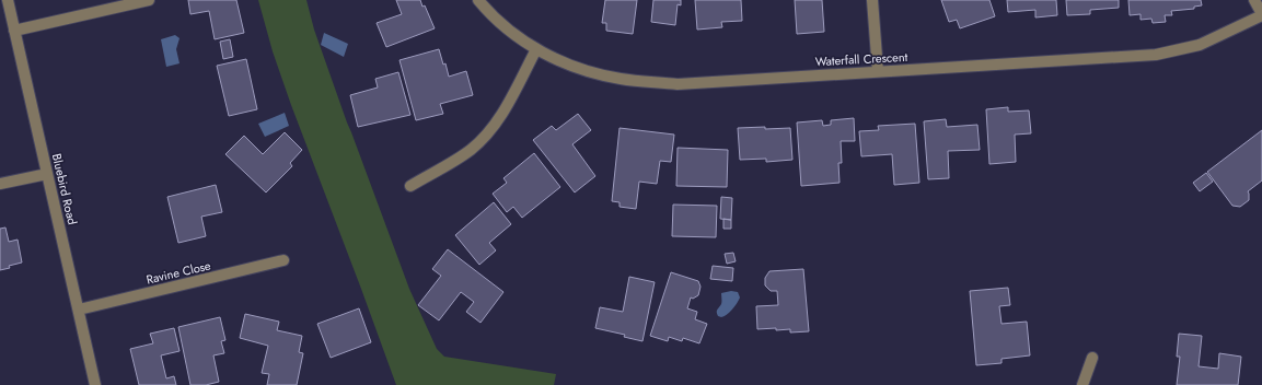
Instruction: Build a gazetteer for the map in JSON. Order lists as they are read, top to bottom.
{
  "streets": {
    "street": ["Waterfall Crescent", "Bluebird Road", "Ravine Close"]
  },
  "crossings": [
    ["Bluebird Road", "Ravine Close"]
  ]
}
